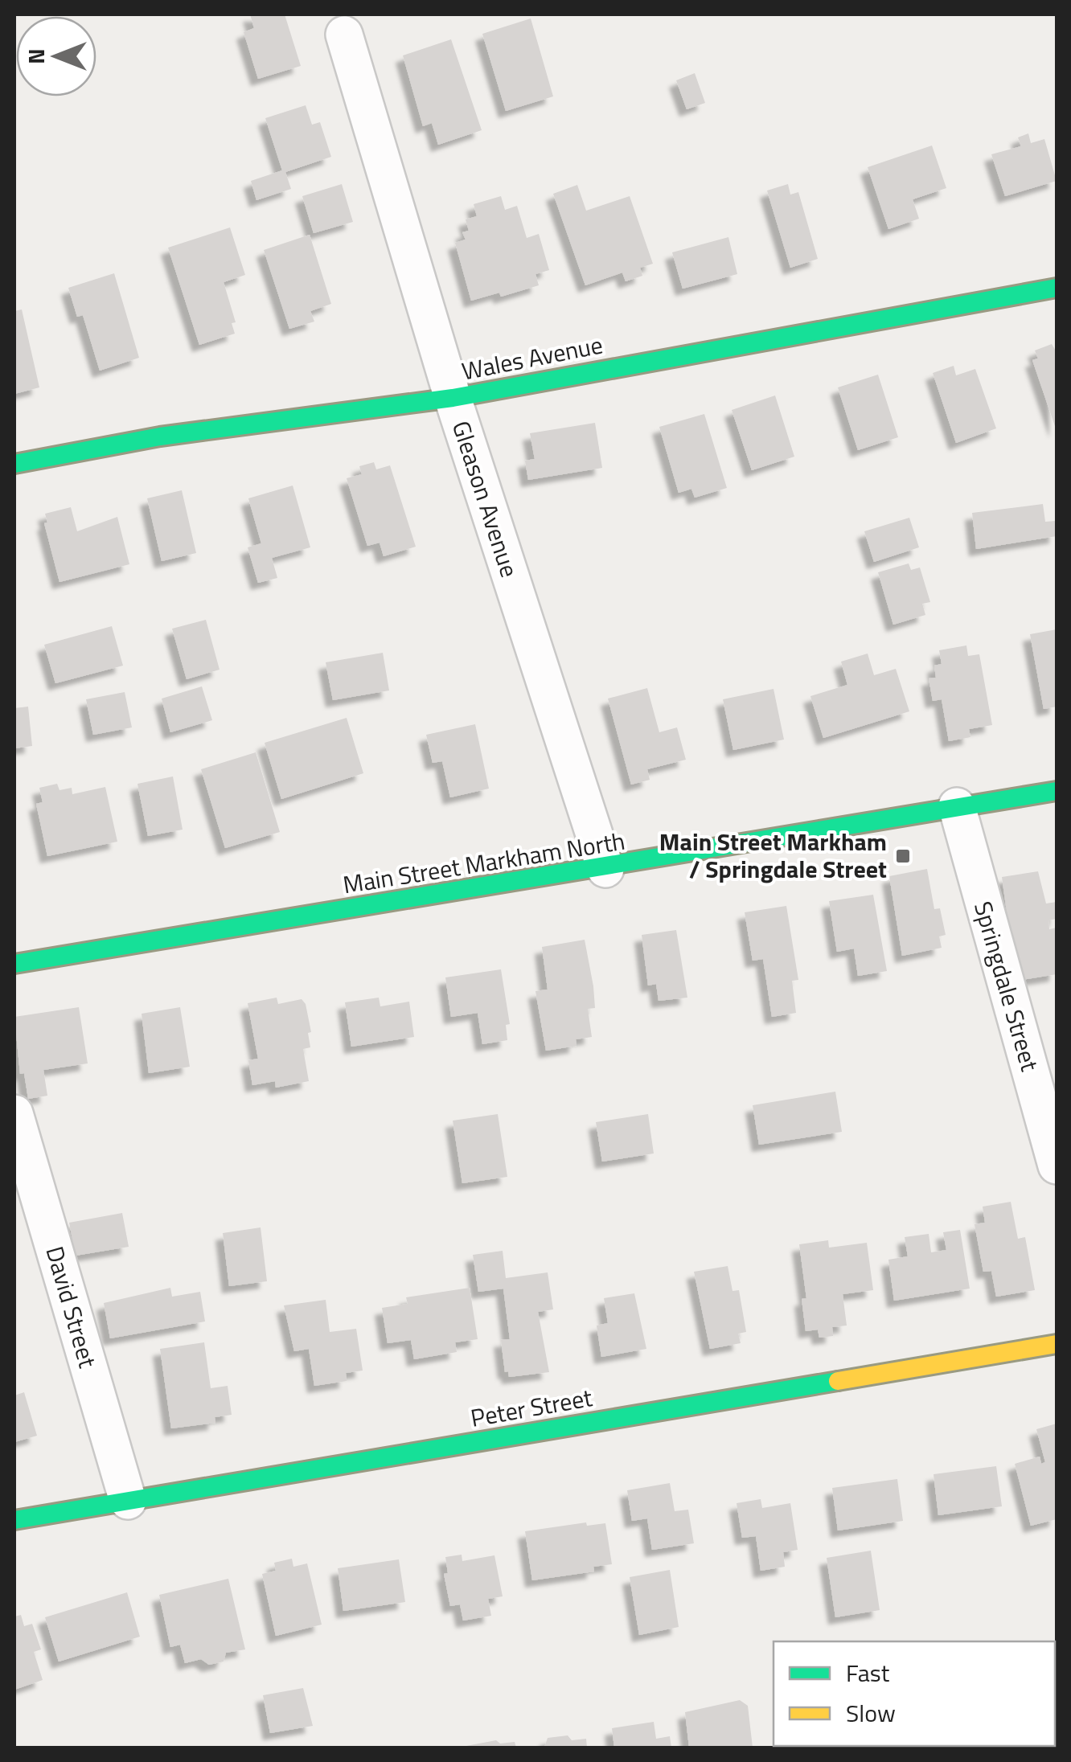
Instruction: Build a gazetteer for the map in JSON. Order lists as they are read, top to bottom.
{
  "streets": {
    "street": [
      "Wales Avenue",
      "Gleason Avenue",
      "Main Street Markham North",
      "Springdale Street",
      "David Street",
      "Peter Street"
    ]
  },
  "crossings": [
    ["Wales Avenue", "Gleason Avenue"],
    ["Gleason Avenue", "Main Street Markham North"],
    ["Main Street Markham North", "Springdale Street"],
    ["David Street", "Peter Street"]
  ],
  "places": {
    "transit": ["Main Street Markham / Springdale Street"]
  },
  "legend": ["Fast", "Slow"],
  "north": "left"
}
